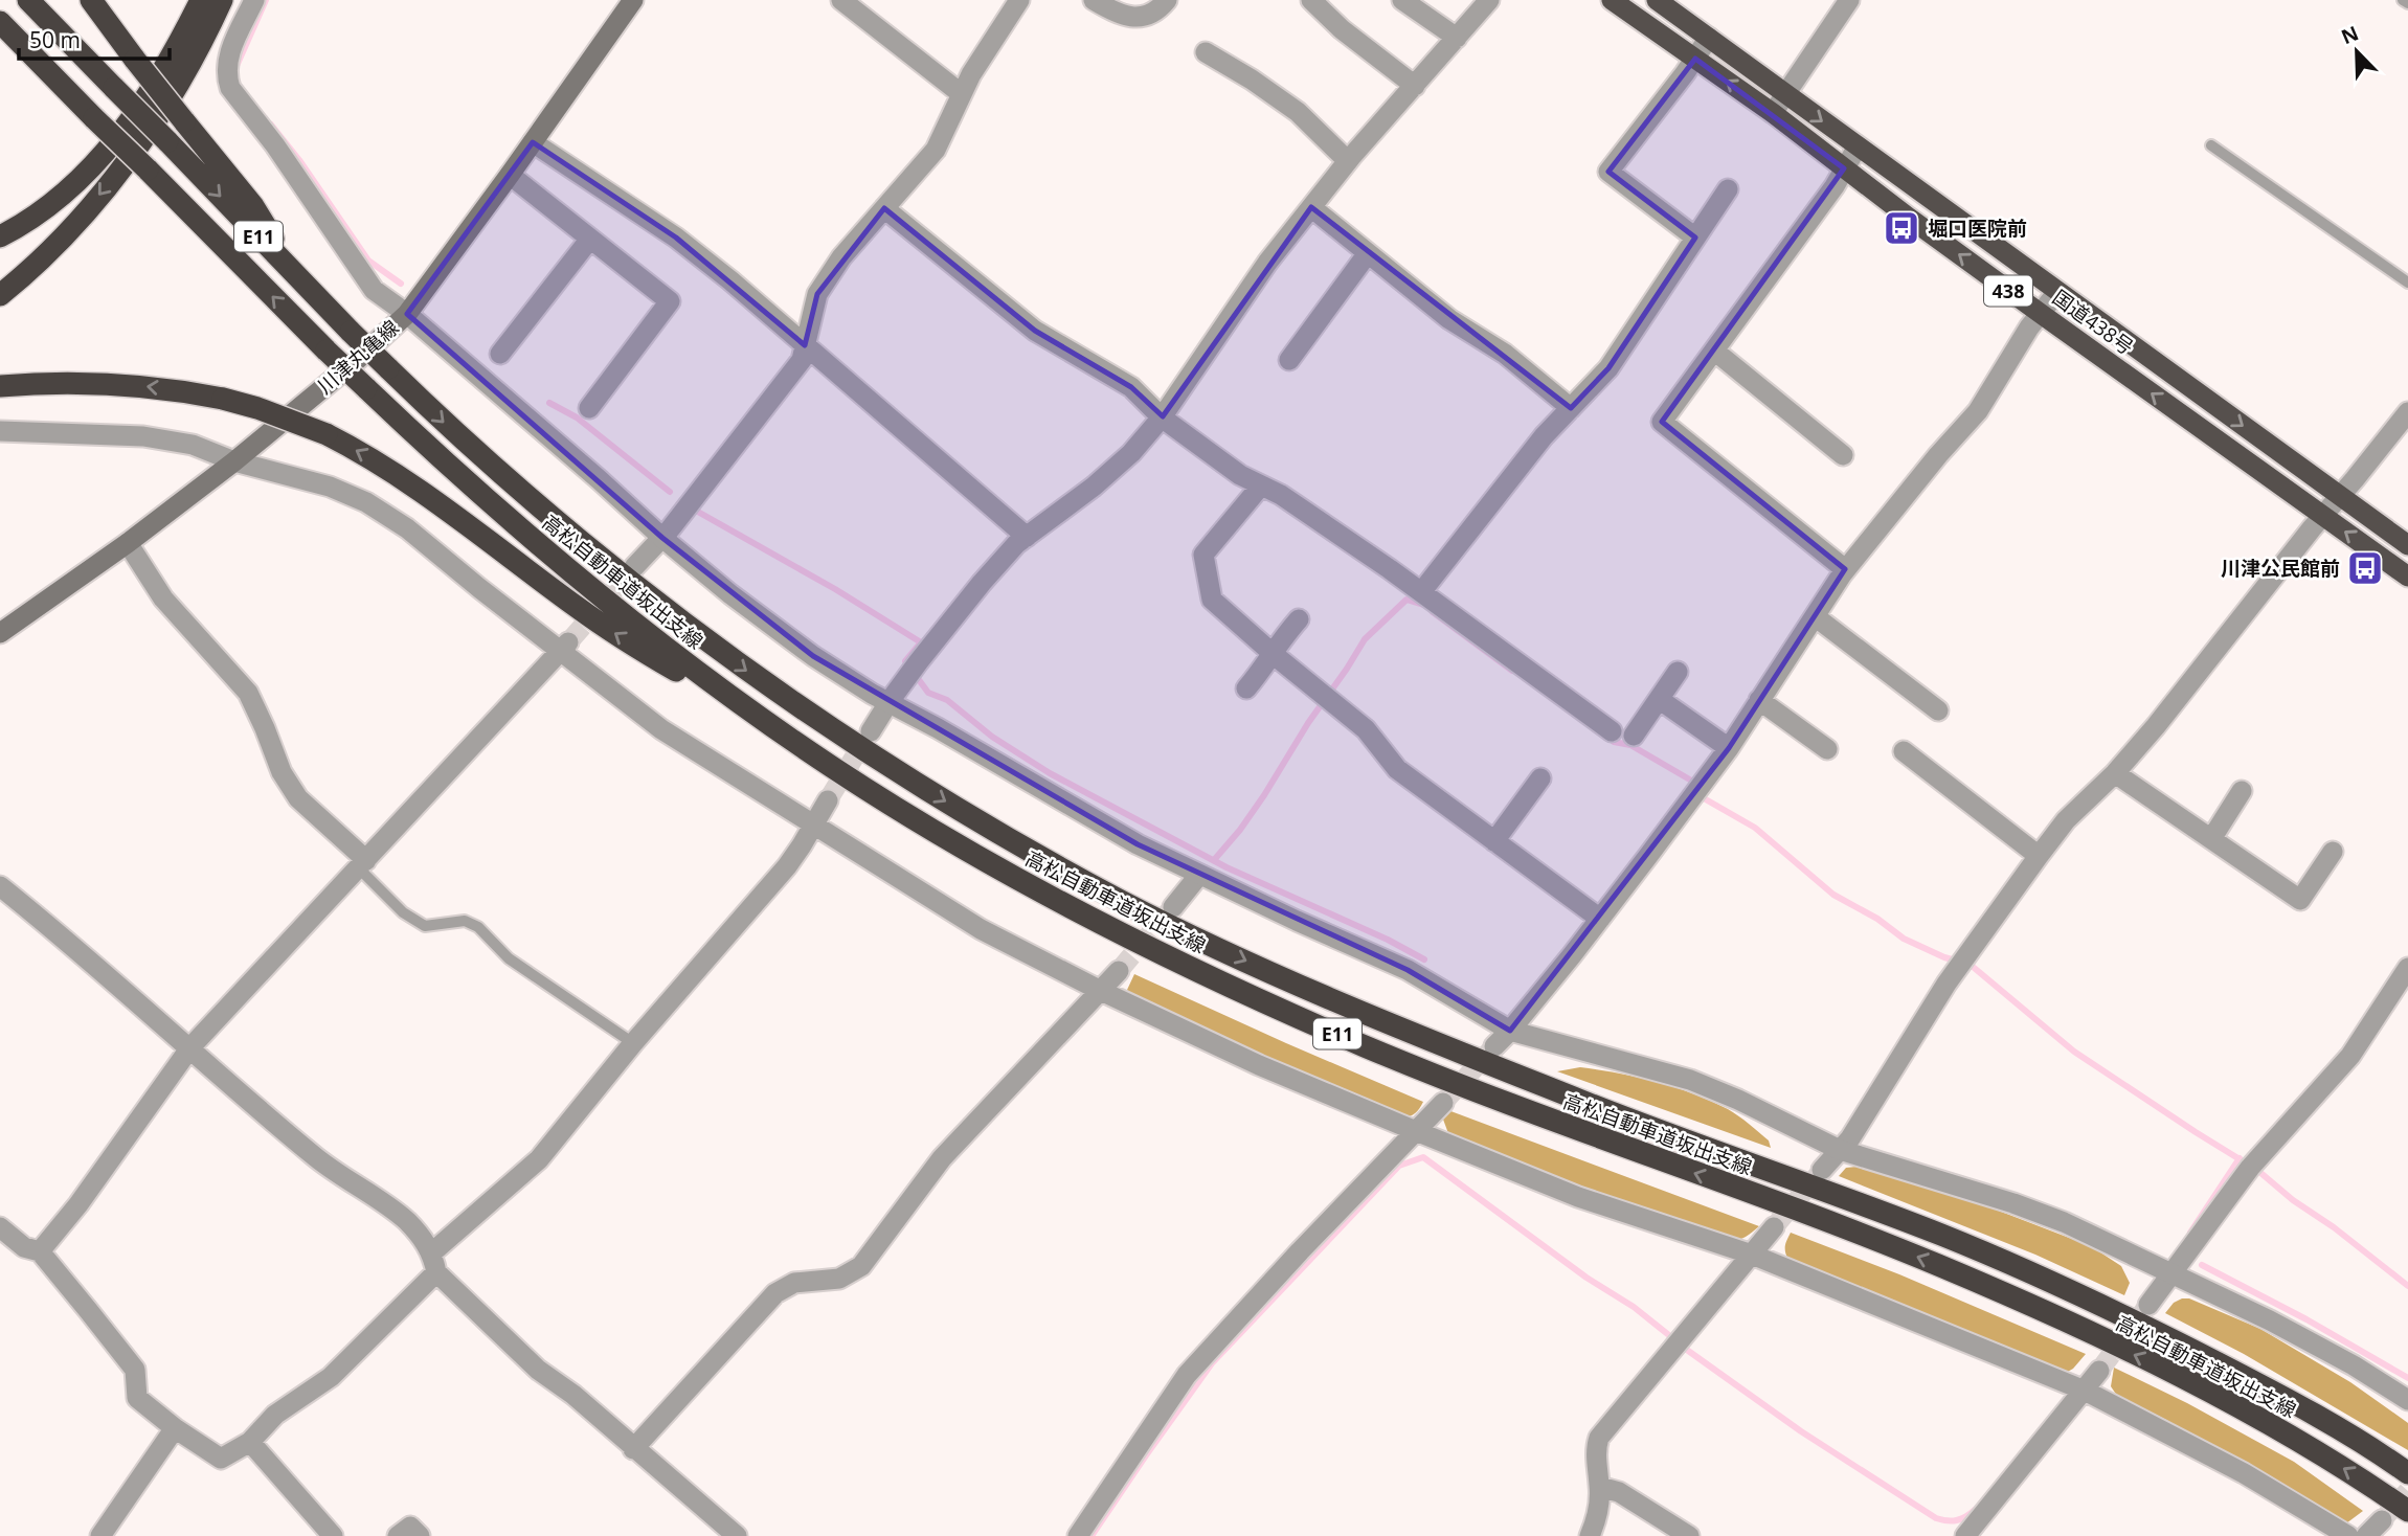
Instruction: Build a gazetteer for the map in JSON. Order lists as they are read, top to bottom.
{
  "streets": {
    "highway": [
      "E11",
      "438",
      "国道438号",
      "高松自動車道坂出支線"
    ],
    "main road": ["川津丸亀線"]
  },
  "places": {
    "bus stop": ["堀口医院前", "川津公民館前"]
  },
  "scale_bar": "50 m",
  "north": "top left"
}
